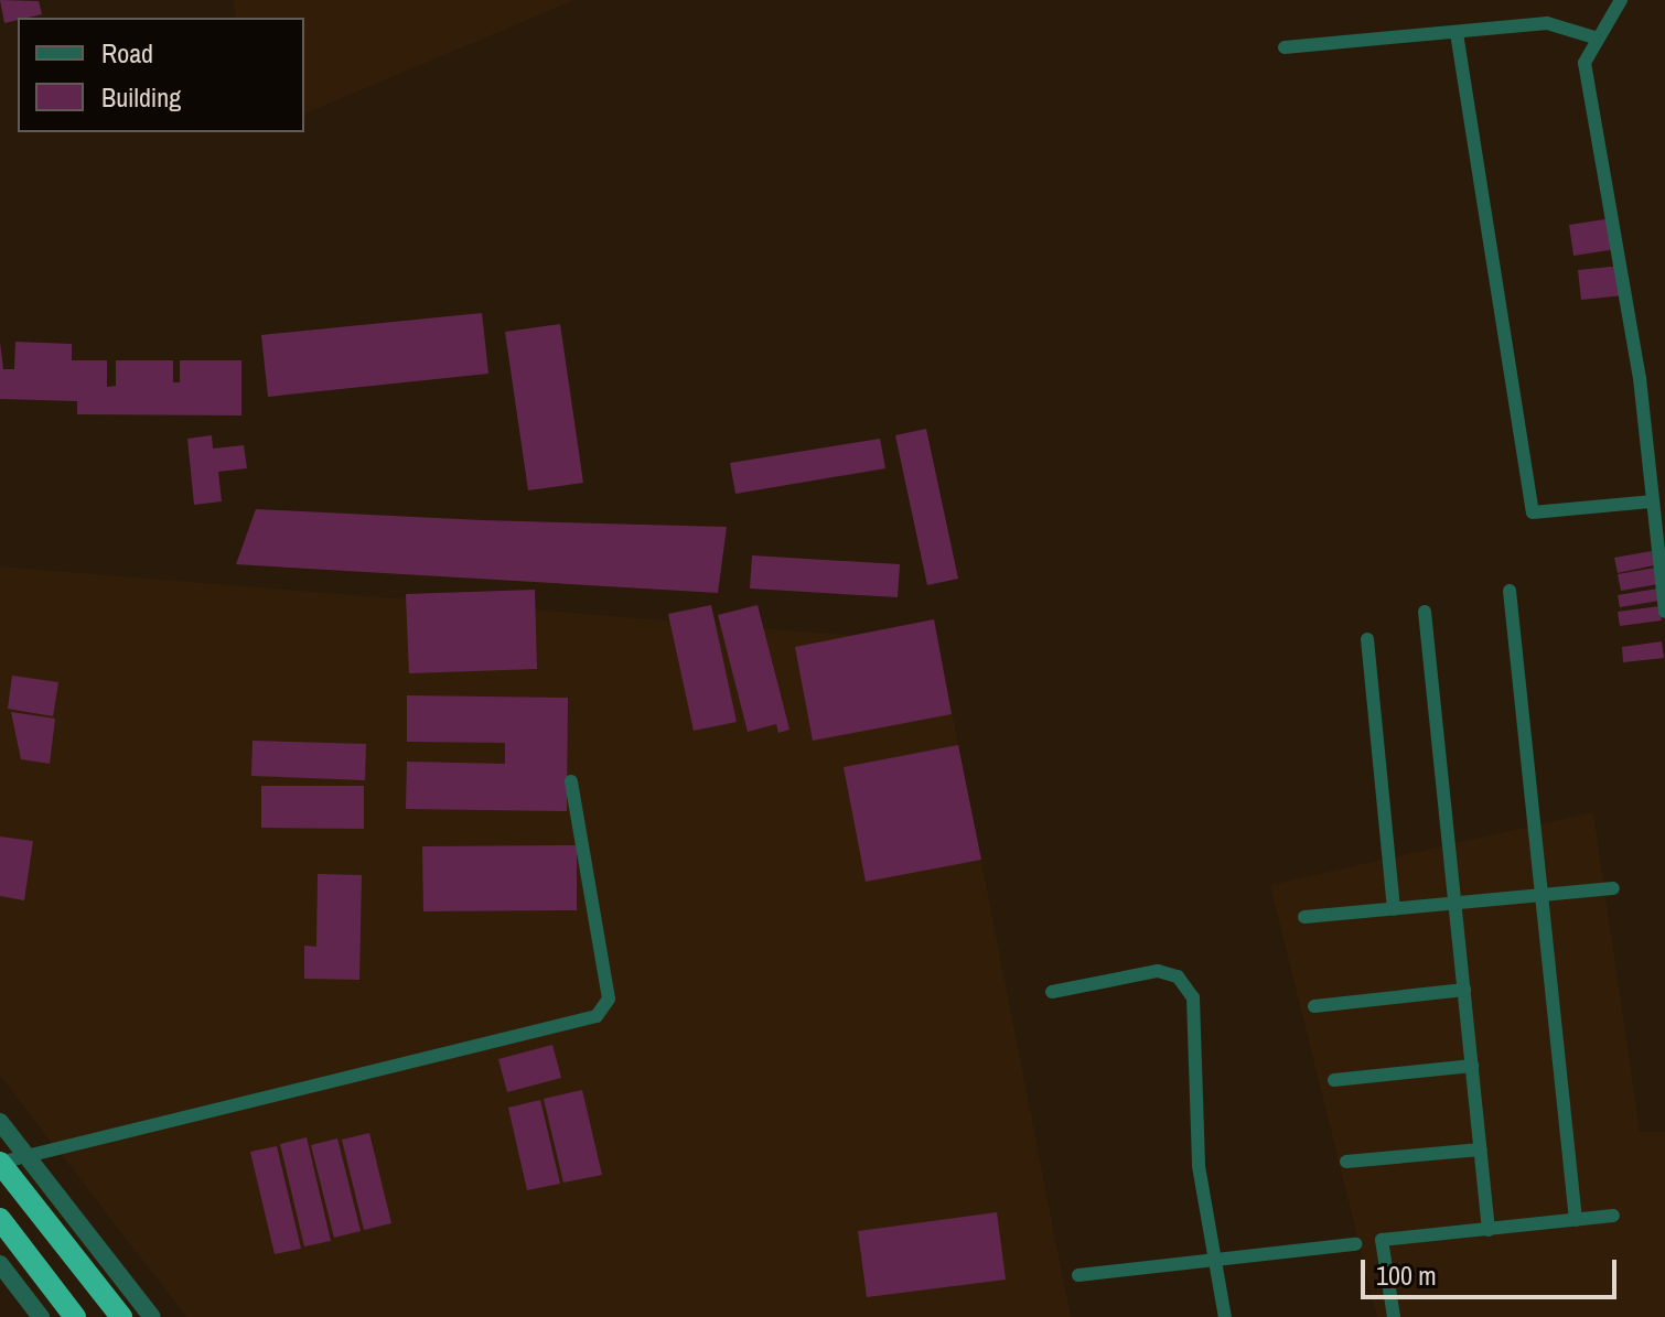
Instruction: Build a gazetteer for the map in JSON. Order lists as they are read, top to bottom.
{
  "legend": ["Road", "Building"],
  "scale_bar": "100 m"
}
